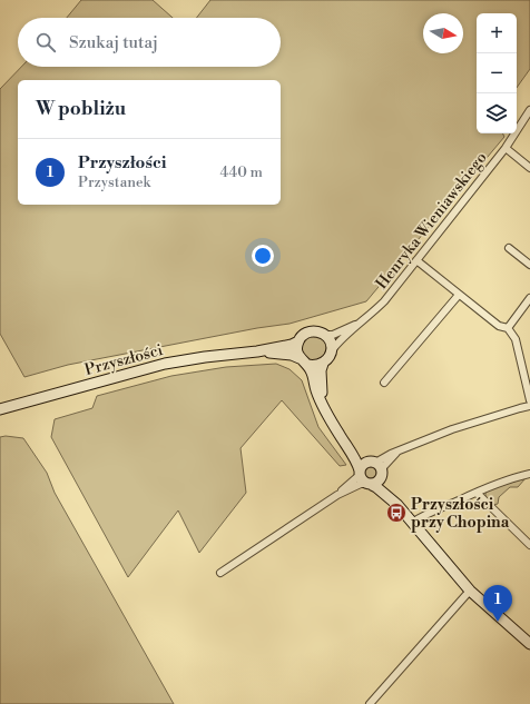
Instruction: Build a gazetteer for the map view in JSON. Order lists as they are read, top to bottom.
{
  "streets": {
    "street": ["Henryka Wieniawskiego", "Przyszłości"]
  },
  "crossings": [
    ["Henryka Wieniawskiego", "Przyszłości"]
  ],
  "places": {
    "bus stop": ["Przyszłości przy Chopina"]
  },
  "north": "right",
  "page": {
    "map_buttons": ["+", "−"],
    "search": "Szukaj tutaj",
    "heading": "W pobliżu",
    "list": [
      {
        "mark": "1",
        "name": "Przyszłości",
        "note": "Przystanek",
        "value": "440 m"
      }
    ],
    "pins": "1"
  }
}
